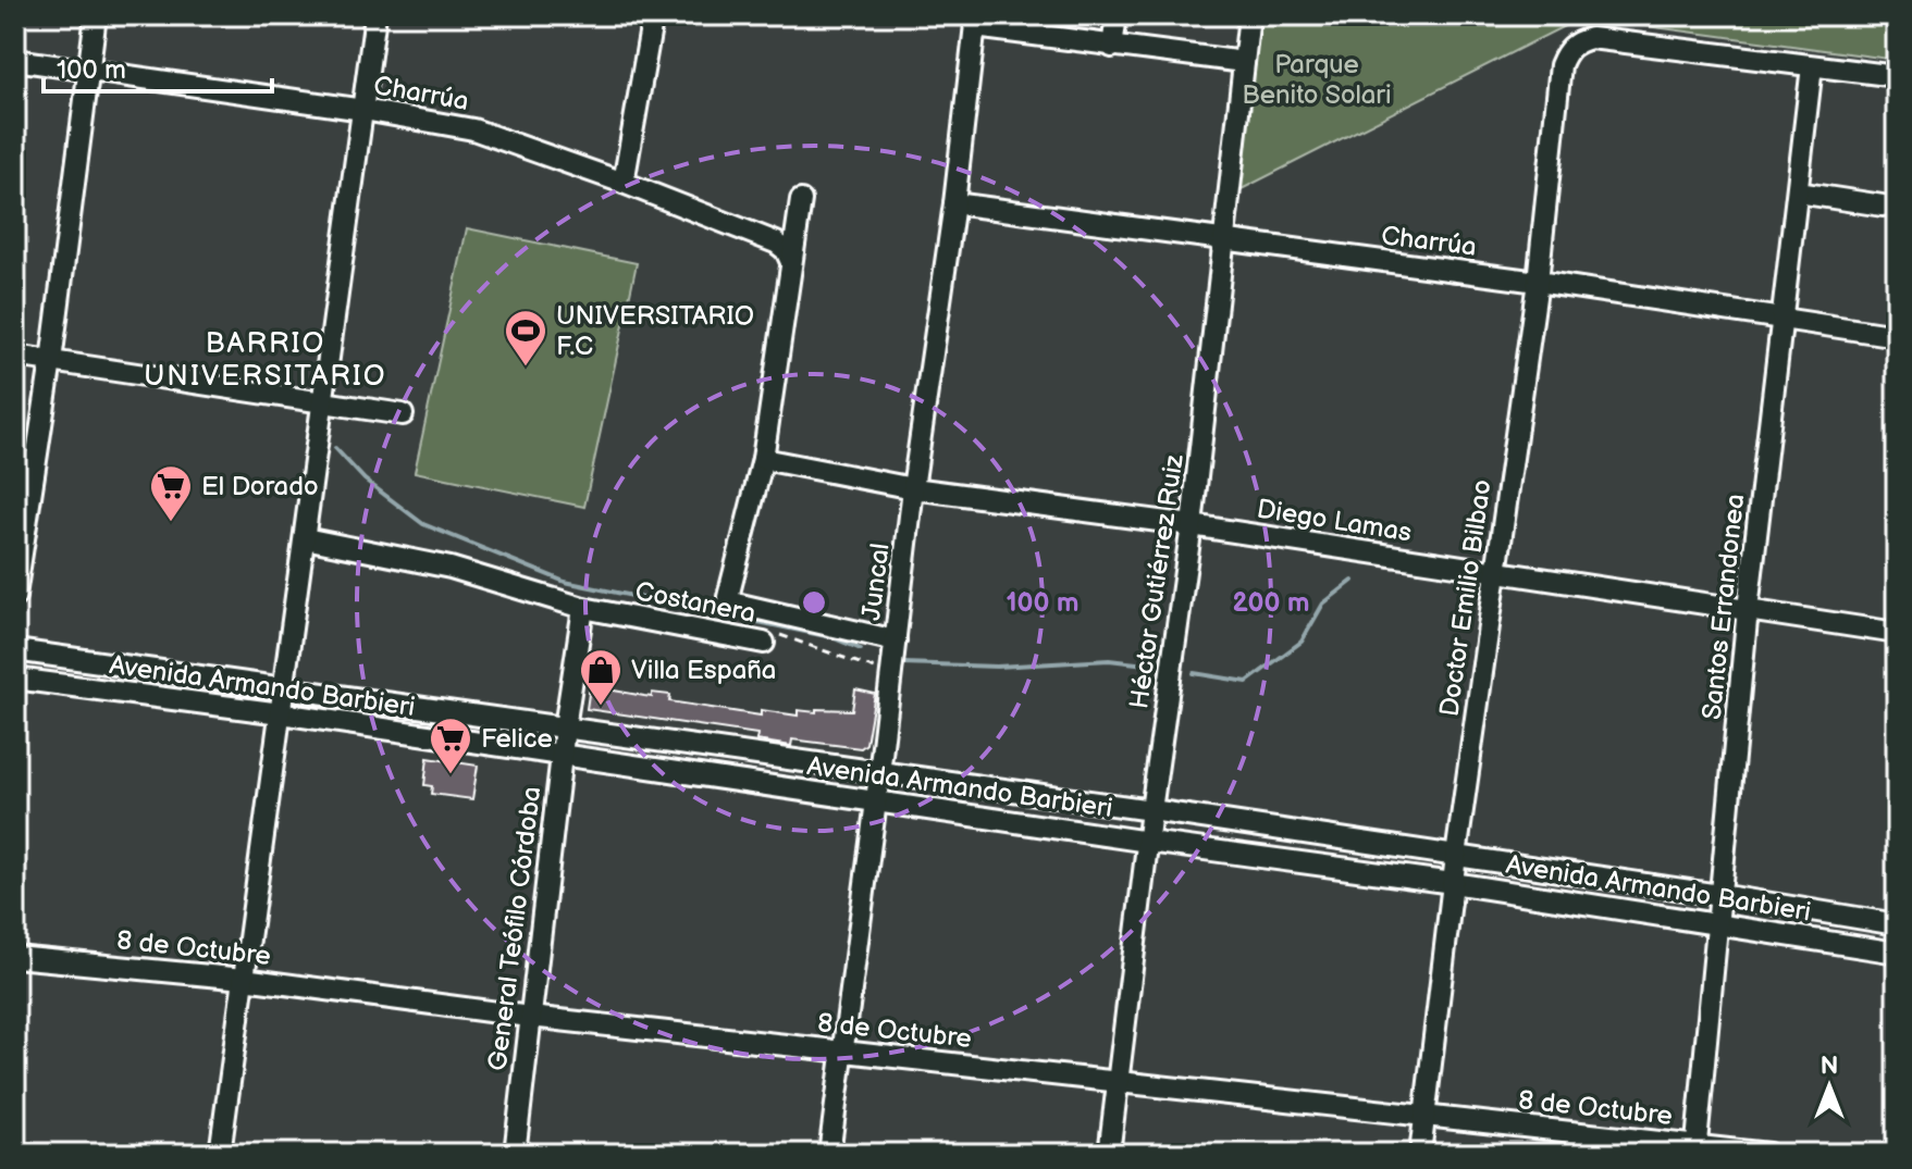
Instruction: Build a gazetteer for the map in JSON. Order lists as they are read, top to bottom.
{
  "streets": {
    "street": [
      "Charrúa",
      "Diego Lamas",
      "Juncal",
      "Héctor Gutiérrez Ruiz",
      "Doctor Emilio Bilbao",
      "Costanera",
      "Santos Errandonea",
      "Avenida Armando Barbieri",
      "General Teófilo Córdoba",
      "8 de Octubre"
    ]
  },
  "crossings": [
    ["Charrúa", "Juncal"],
    ["Charrúa", "Héctor Gutiérrez Ruiz"],
    ["Charrúa", "Doctor Emilio Bilbao"],
    ["Charrúa", "Santos Errandonea"],
    ["Diego Lamas", "Juncal"],
    ["Diego Lamas", "Héctor Gutiérrez Ruiz"],
    ["Diego Lamas", "Doctor Emilio Bilbao"],
    ["Diego Lamas", "Santos Errandonea"],
    ["Juncal", "Costanera"],
    ["Juncal", "Avenida Armando Barbieri"],
    ["Juncal", "8 de Octubre"],
    ["Héctor Gutiérrez Ruiz", "Avenida Armando Barbieri"],
    ["Héctor Gutiérrez Ruiz", "8 de Octubre"],
    ["Doctor Emilio Bilbao", "Santos Errandonea"],
    ["Doctor Emilio Bilbao", "Avenida Armando Barbieri"],
    ["Doctor Emilio Bilbao", "8 de Octubre"],
    ["Costanera", "General Teófilo Córdoba"],
    ["Santos Errandonea", "Avenida Armando Barbieri"],
    ["Santos Errandonea", "8 de Octubre"],
    ["Avenida Armando Barbieri", "General Teófilo Córdoba"],
    ["General Teófilo Córdoba", "8 de Octubre"]
  ],
  "districts": ["BARRIO UNIVERSITARIO"],
  "parks": ["Parque Benito Solari"],
  "places": {
    "sports": ["UNIVERSITARIO F.C"],
    "supermarket": ["El Dorado", "Felice"],
    "shop": ["Villa España"]
  },
  "scale_bar": "100 m",
  "north": "top",
  "rings": ["100 m", "200 m"]
}
